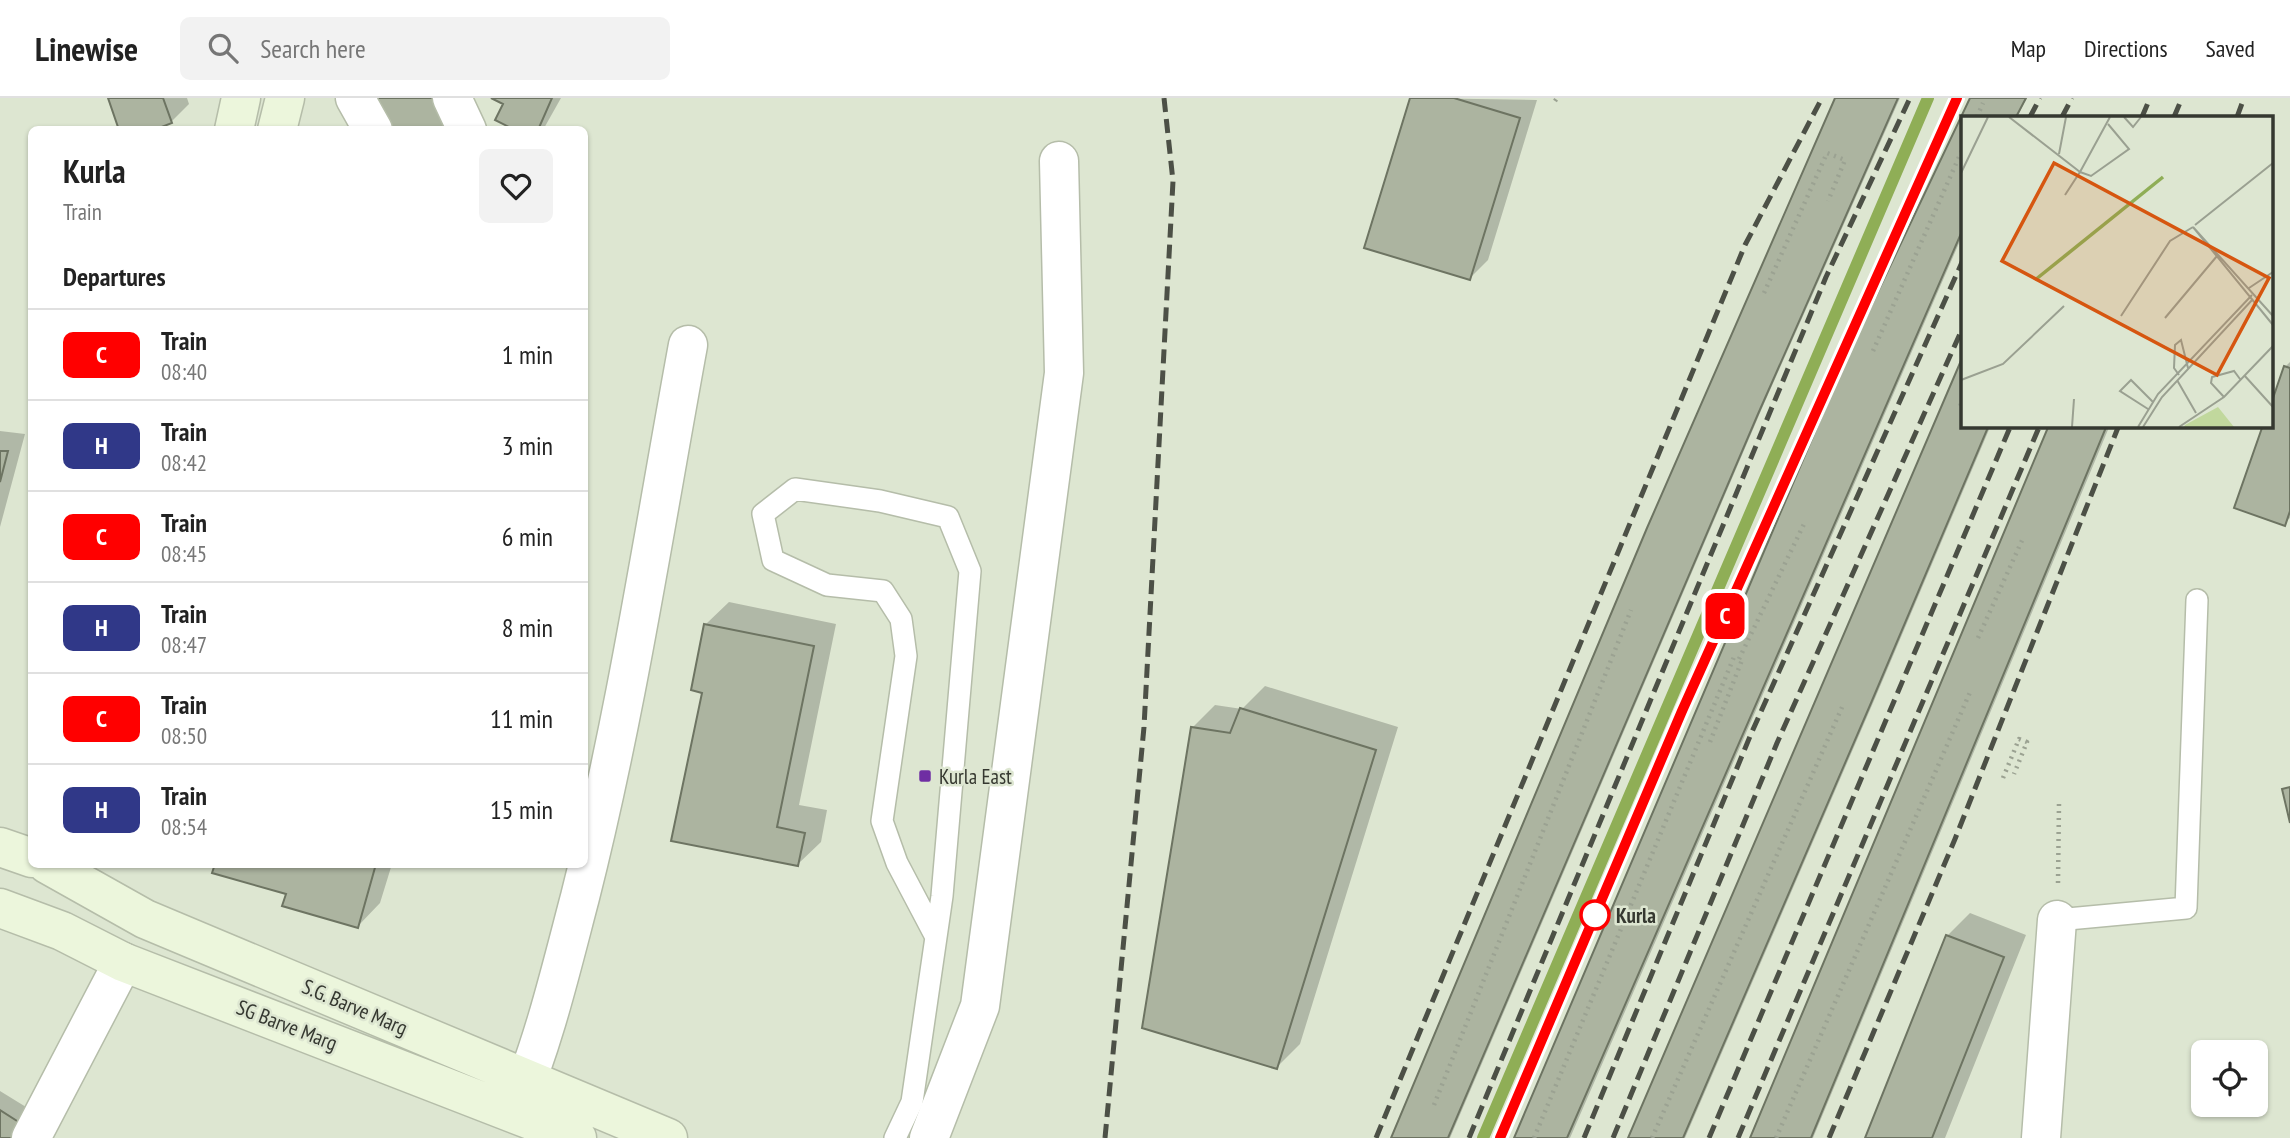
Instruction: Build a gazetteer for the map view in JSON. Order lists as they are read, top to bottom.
{
  "streets": {
    "main road": ["S.G. Barve Marg", "SG Barve Marg"]
  },
  "places": {
    "transit": ["Kurla East"],
    "other": ["Kurla"]
  },
  "page": {
    "header": "Linewise",
    "search": "Search here",
    "nav": ["Map", "Directions", "Saved"],
    "on_map": "C",
    "heading": [
      ["Kurla", "Train"],
      "Departures"
    ],
    "list": [
      {
        "mark": "C",
        "name": "Train",
        "note": "08:40",
        "value": "1 min"
      },
      {
        "mark": "H",
        "name": "Train",
        "note": "08:42",
        "value": "3 min"
      },
      {
        "mark": "C",
        "name": "Train",
        "note": "08:45",
        "value": "6 min"
      },
      {
        "mark": "H",
        "name": "Train",
        "note": "08:47",
        "value": "8 min"
      },
      {
        "mark": "C",
        "name": "Train",
        "note": "08:50",
        "value": "11 min"
      },
      {
        "mark": "H",
        "name": "Train",
        "note": "08:54",
        "value": "15 min"
      }
    ]
  }
}
